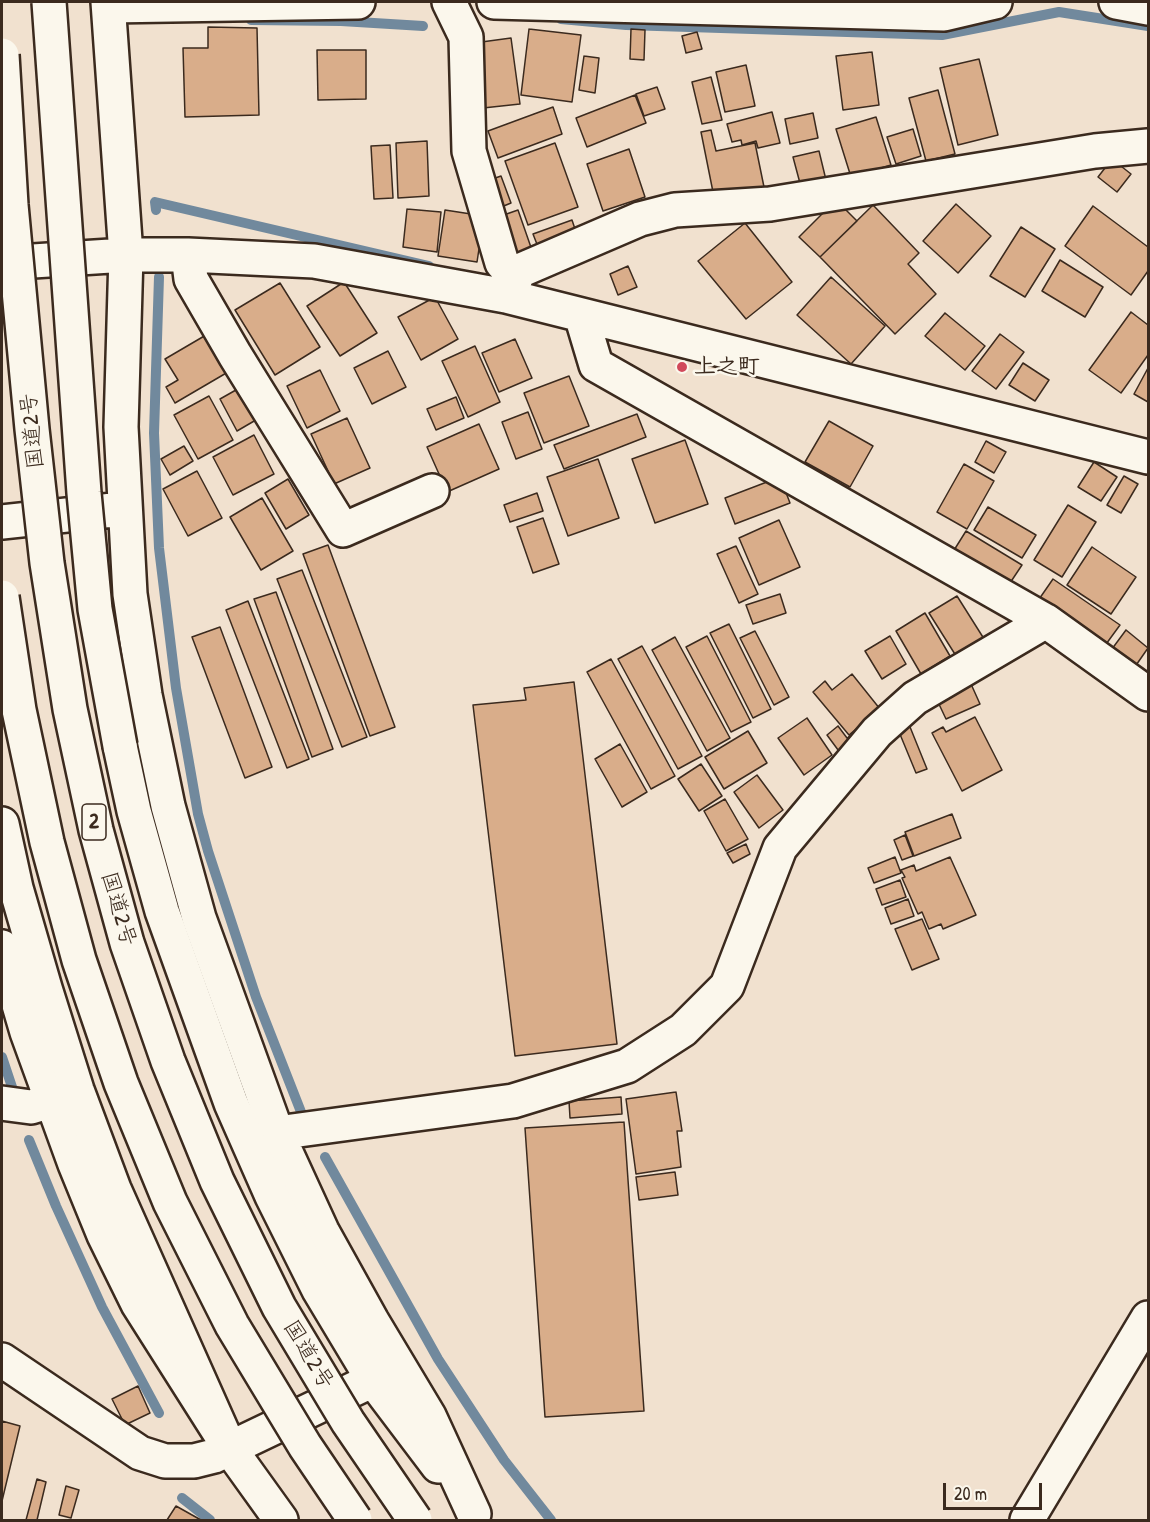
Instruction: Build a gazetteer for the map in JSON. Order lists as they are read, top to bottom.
{
  "streets": {
    "main road": ["国道2号", "2"]
  },
  "places": ["上之町"],
  "scale_bar": "20 m"
}
